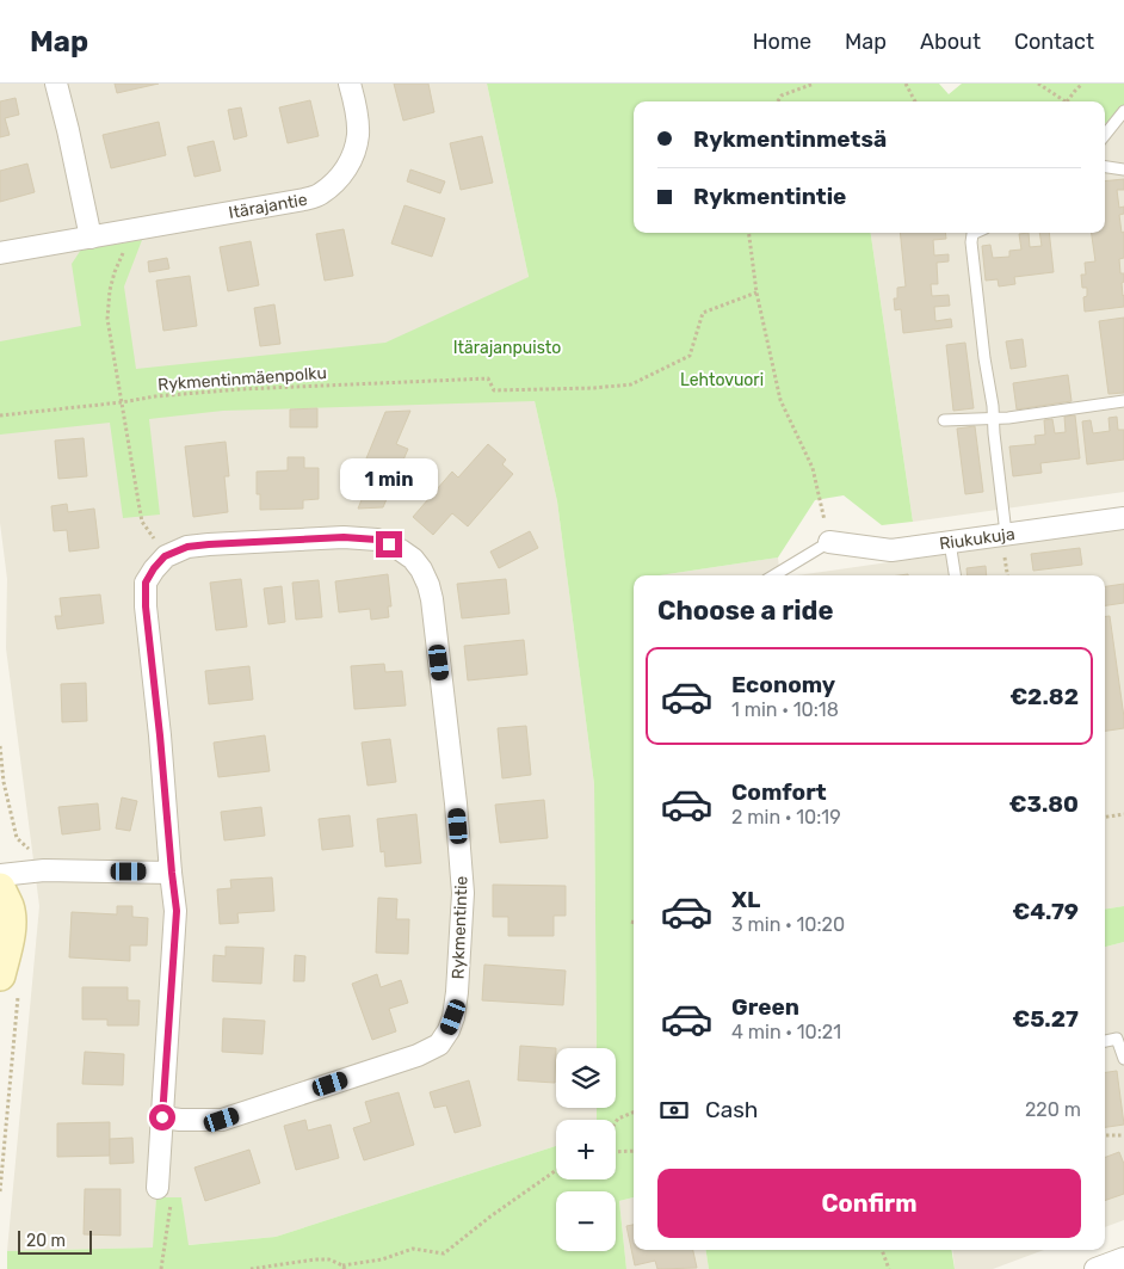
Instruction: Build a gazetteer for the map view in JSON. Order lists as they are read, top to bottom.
{
  "streets": {
    "street": ["Itärajantie", "Riukukuja", "Rykmentintie"],
    "path": ["Rykmentinmäenpolku"]
  },
  "parks": ["Itärajanpuisto", "Lehtovuori"],
  "scale_bar": "20 m",
  "page": {
    "header": "Map",
    "nav": [
      "Home",
      "Map",
      "About",
      "Contact"
    ],
    "banner": ["Rykmentinmetsä", "Rykmentintie"],
    "bubble": "1 min",
    "heading": "Choose a ride",
    "list": [
      {
        "name": "Economy",
        "note": "1 min · 10:18",
        "value": "€2.82"
      },
      {
        "name": "Comfort",
        "note": "2 min · 10:19",
        "value": "€3.80"
      },
      {
        "name": "XL",
        "note": "3 min · 10:20",
        "value": "€4.79"
      },
      {
        "name": "Green",
        "note": "4 min · 10:21",
        "value": "€5.27"
      }
    ],
    "map_buttons": ["+", "−"],
    "pay": ["Cash", "220 m"],
    "buttons": "Confirm",
    "scale": "20 m"
  }
}
